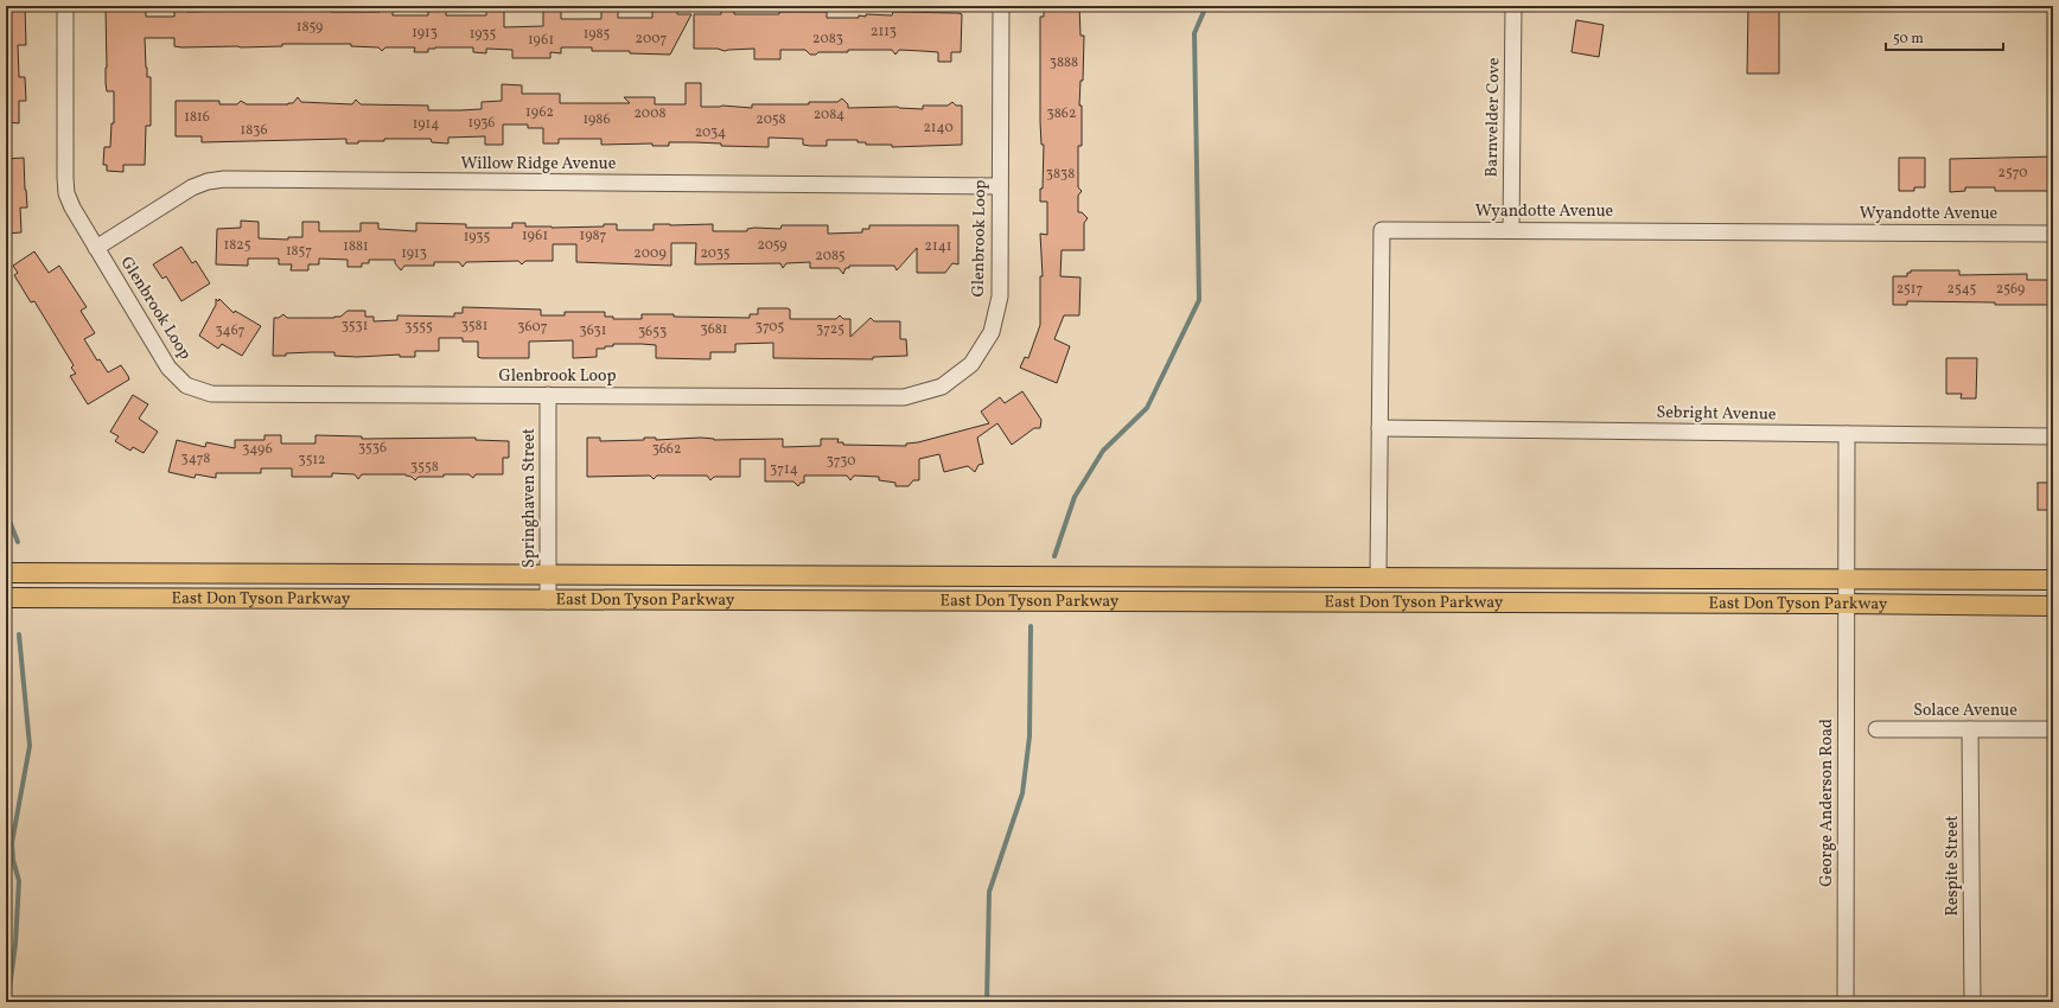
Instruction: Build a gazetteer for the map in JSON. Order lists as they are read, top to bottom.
{
  "streets": {
    "main road": ["East Don Tyson Parkway"],
    "street": [
      "Barnvelder Cove",
      "Willow Ridge Avenue",
      "Wyandotte Avenue",
      "Glenbrook Loop",
      "Sebright Avenue",
      "Springhaven Street",
      "Solace Avenue",
      "George Anderson Road",
      "Respite Street"
    ]
  },
  "crossings": [
    ["Barnvelder Cove", "Wyandotte Avenue"],
    ["Willow Ridge Avenue", "Glenbrook Loop"],
    ["Wyandotte Avenue", "Sebright Avenue"],
    ["Wyandotte Avenue", "East Don Tyson Parkway"],
    ["Glenbrook Loop", "Springhaven Street"],
    ["Sebright Avenue", "George Anderson Road"],
    ["Springhaven Street", "East Don Tyson Parkway"],
    ["East Don Tyson Parkway", "George Anderson Road"],
    ["Solace Avenue", "Respite Street"]
  ],
  "house_numbers": [
    "1859",
    "2113",
    "1913",
    "1935",
    "1985",
    "2007",
    "2083",
    "1961",
    "3888",
    "1962",
    "2008",
    "3862",
    "2084",
    "1816",
    "1986",
    "2058",
    "1936",
    "1914",
    "2140",
    "1836",
    "2034",
    "2570",
    "3838",
    "1961",
    "1987",
    "1935",
    "1825",
    "2059",
    "1881",
    "2141",
    "1857",
    "1913",
    "2009",
    "2035",
    "2085",
    "2517",
    "2545",
    "2569",
    "3531",
    "3581",
    "3555",
    "3607",
    "3705",
    "3681",
    "3725",
    "3467",
    "3631",
    "3653",
    "3536",
    "3496",
    "3662",
    "3478",
    "3512",
    "3730",
    "3558",
    "3714"
  ],
  "scale_bar": "50 m"
}
